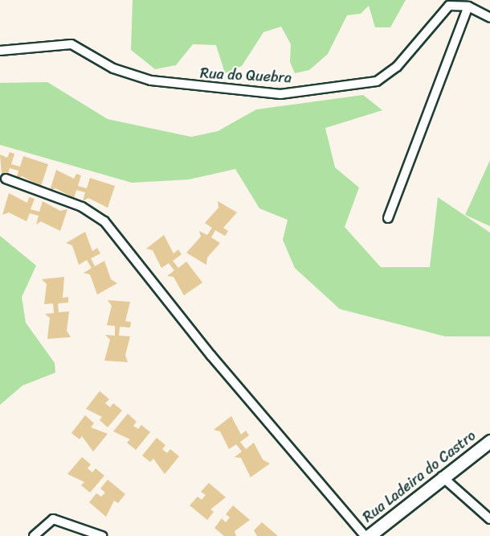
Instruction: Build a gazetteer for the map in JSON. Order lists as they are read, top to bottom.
{
  "streets": {
    "street": ["Rua do Quebra", "Rua Ladeira do Castro"]
  }
}
